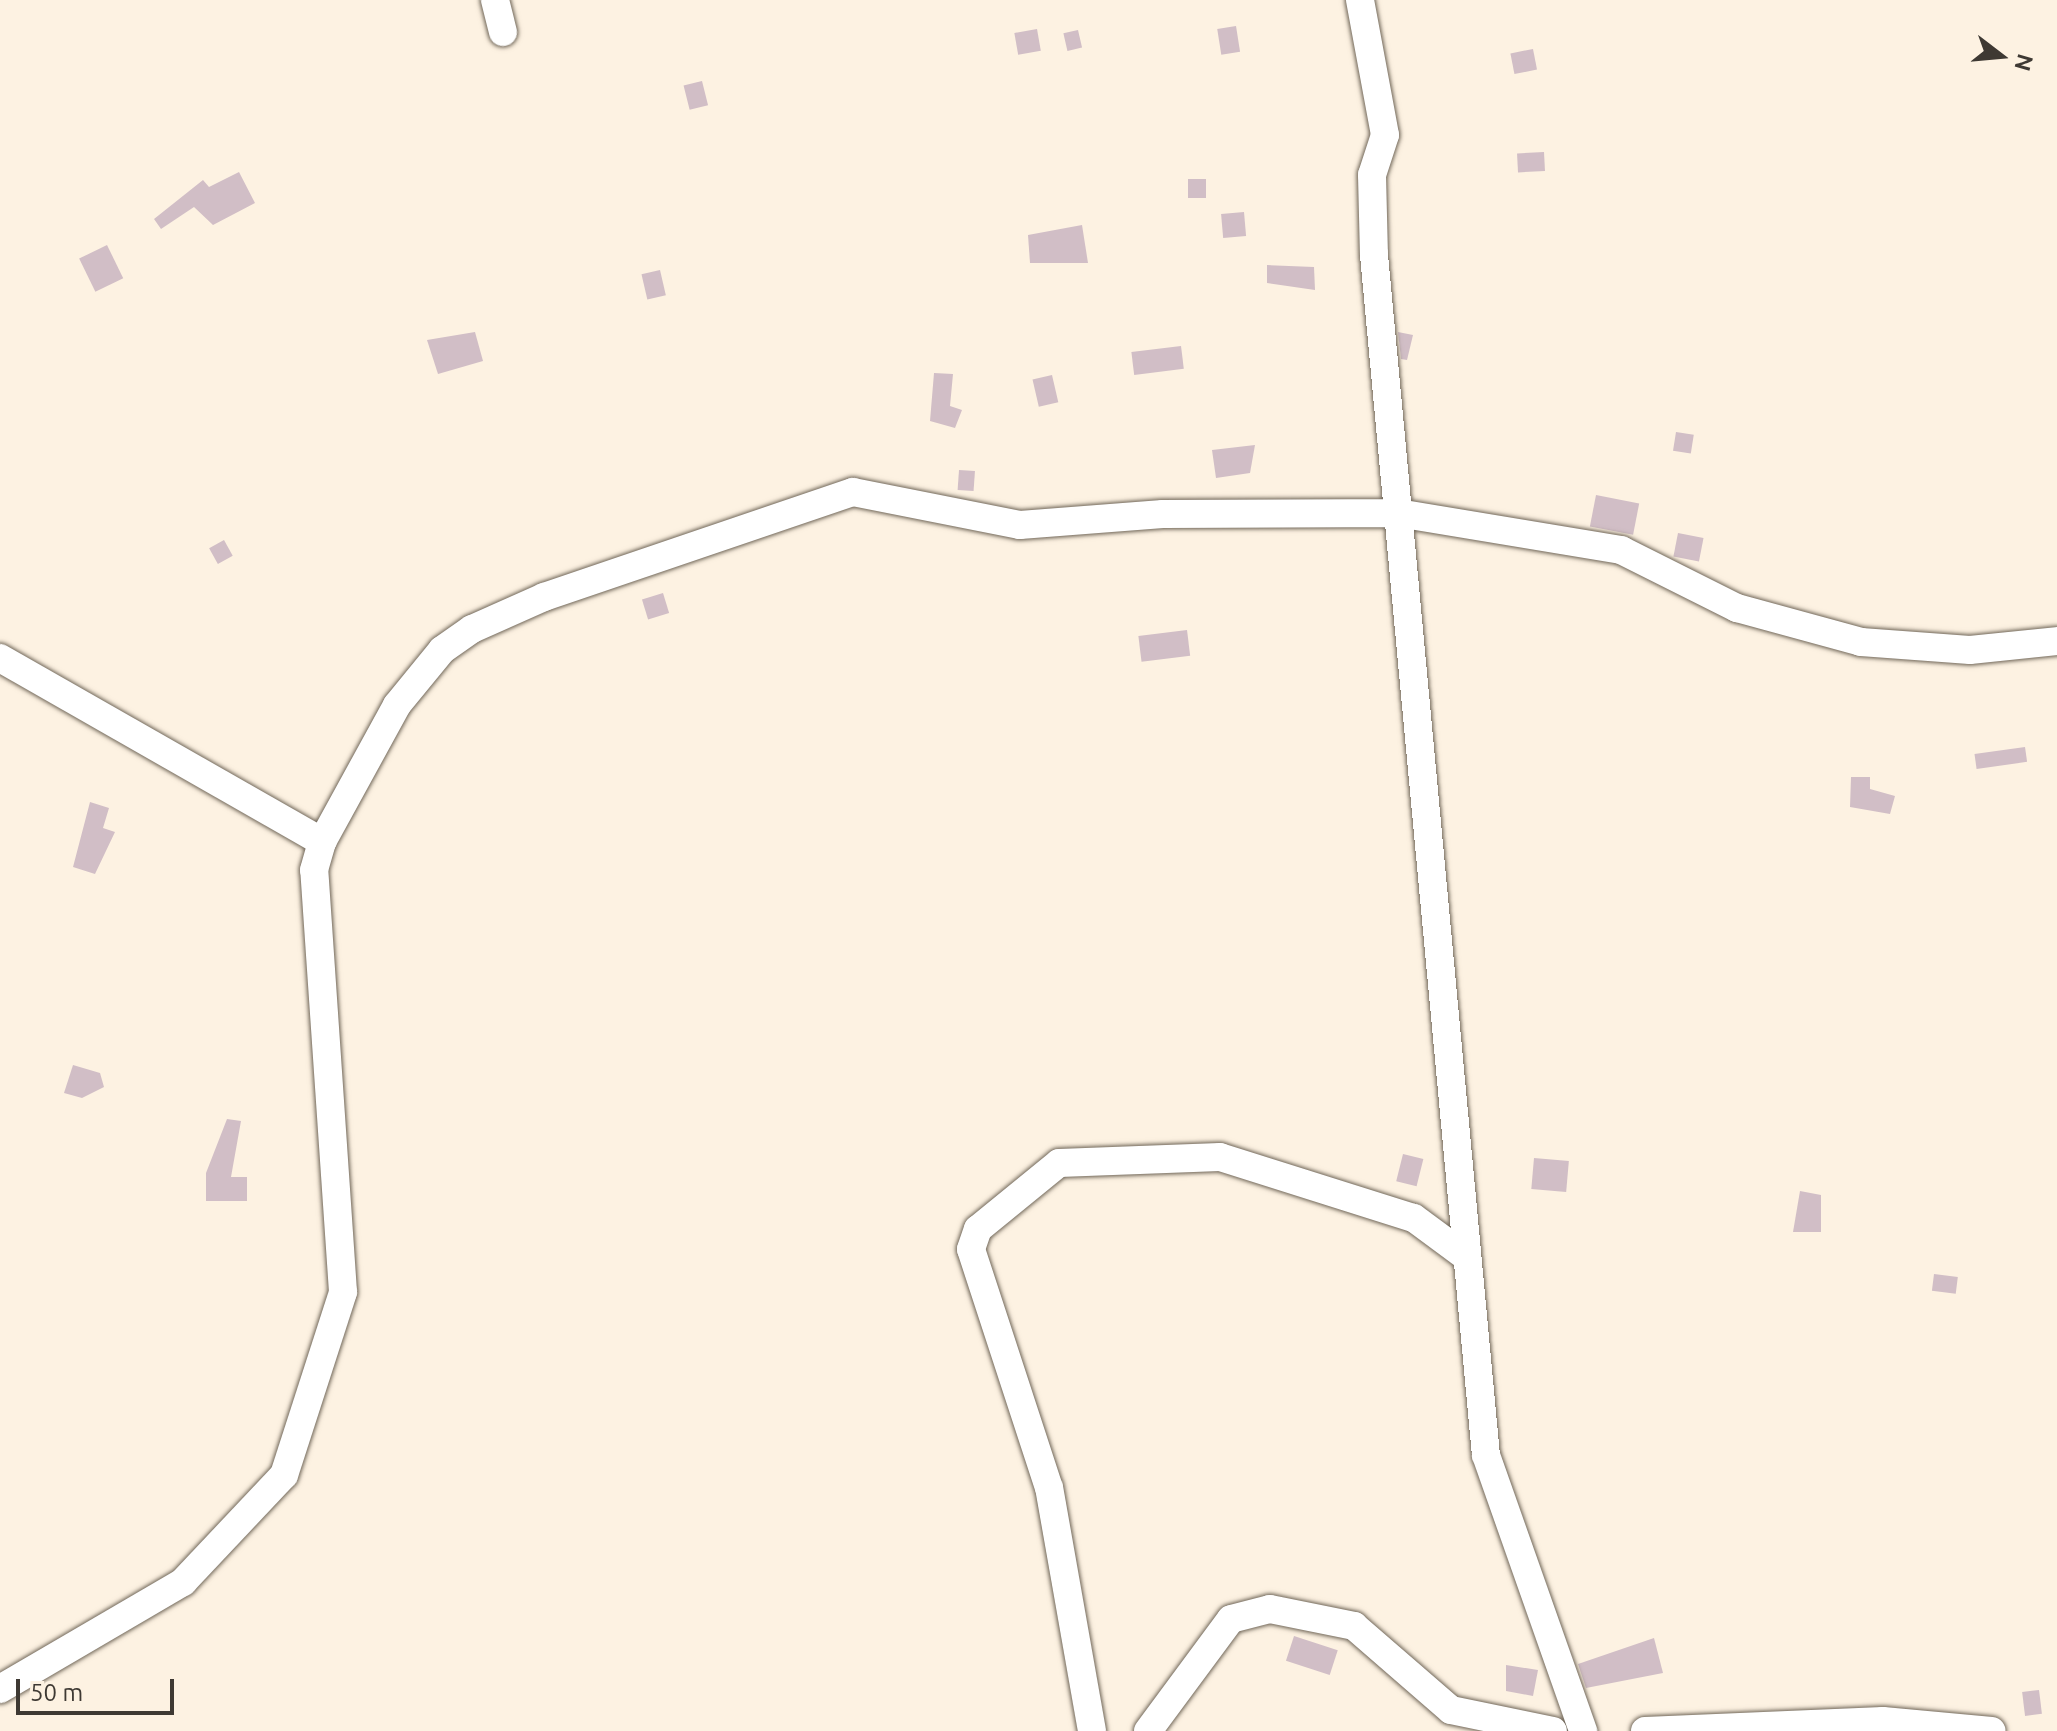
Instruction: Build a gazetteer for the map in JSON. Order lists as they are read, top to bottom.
{
  "scale_bar": "50 m",
  "north": "right"
}
